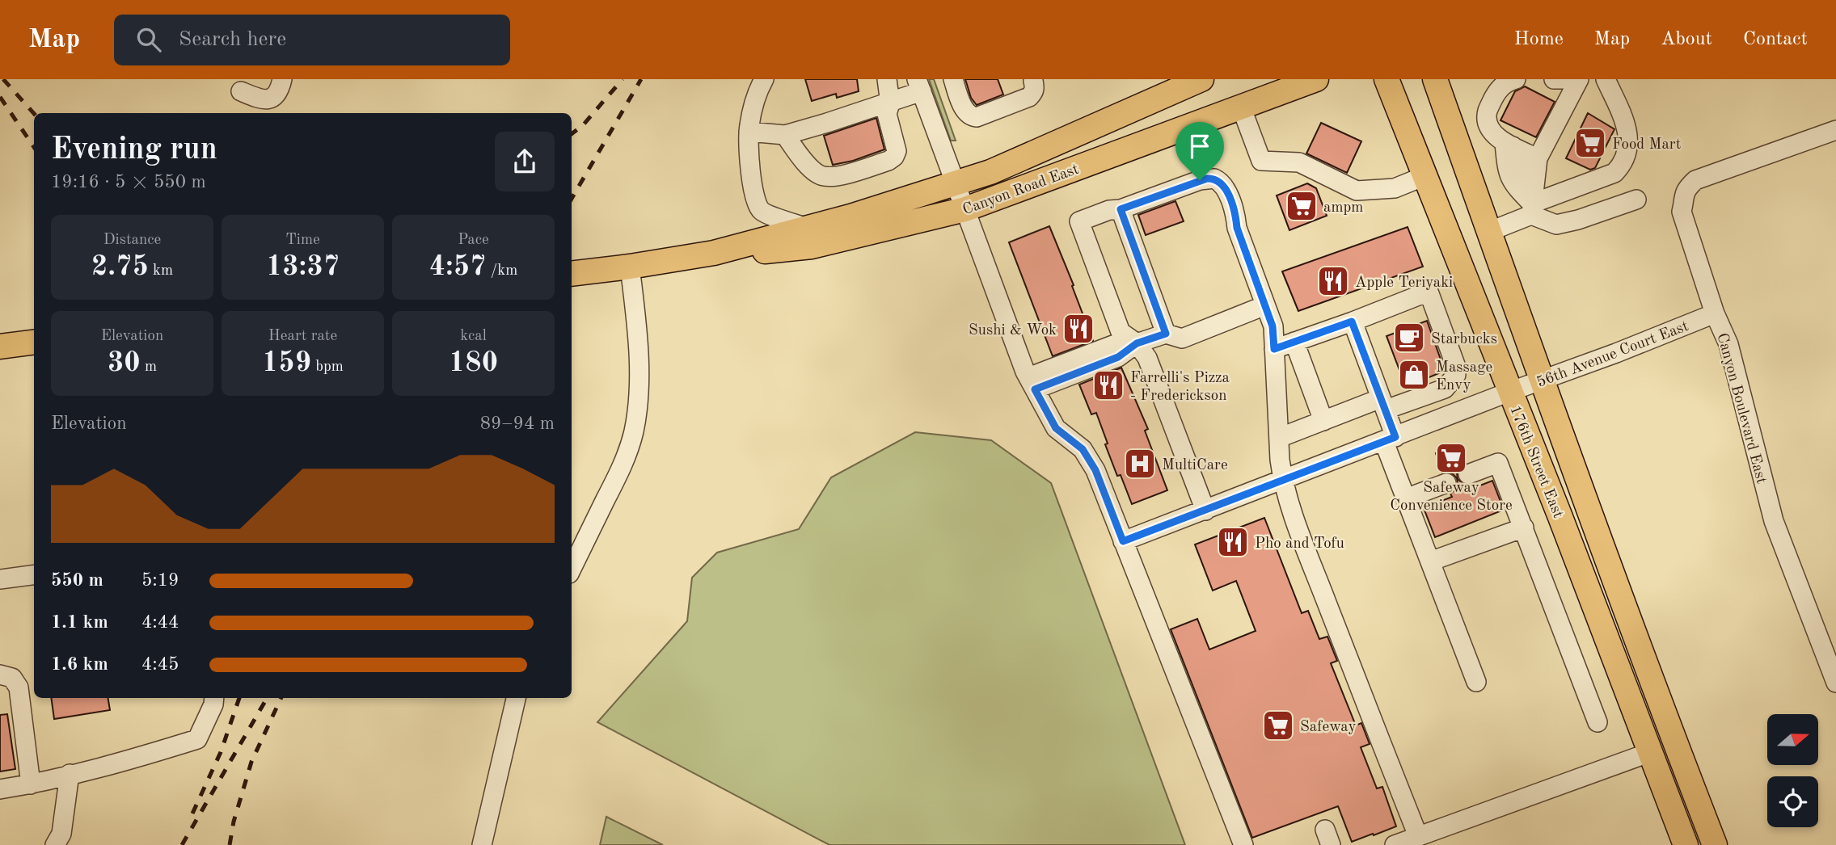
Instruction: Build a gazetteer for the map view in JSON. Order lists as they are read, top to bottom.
{
  "streets": {
    "main road": ["Canyon Road East", "176th Street East"],
    "street": ["56th Avenue Court East", "Canyon Boulevard East"]
  },
  "crossings": [
    ["56th Avenue Court East", "Canyon Boulevard East"],
    ["56th Avenue Court East", "176th Street East"]
  ],
  "places": {
    "supermarket": [
      "Food Mart",
      "ampm",
      "Safeway Convenience Store",
      "Safeway"
    ],
    "restaurant": [
      "Apple Teriyaki",
      "Sushi & Wok",
      "Farrelli's Pizza - Frederickson",
      "Pho and Tofu"
    ],
    "cafe": ["Starbucks"],
    "shop": ["Massage Envy"],
    "hospital": ["MultiCare"]
  },
  "north": "right",
  "page": {
    "header": "Map",
    "search": "Search here",
    "nav": [
      "Home",
      "Map",
      "About",
      "Contact"
    ],
    "heading": ["Evening run", "19:16 · 5 × 550 m"],
    "stats": [
      ["Distance", "2.75 km"],
      ["Time", "13:37"],
      ["Pace", "4:57 /km"],
      ["Elevation", "30 m"],
      ["Heart rate", "159 bpm"],
      ["kcal", "180"]
    ],
    "chart": ["Elevation", "89–94 m"],
    "list": [
      {
        "name": "550 m",
        "note": "5:19"
      },
      {
        "name": "1.1 km",
        "note": "4:44"
      },
      {
        "name": "1.6 km",
        "note": "4:45"
      }
    ]
  }
}
